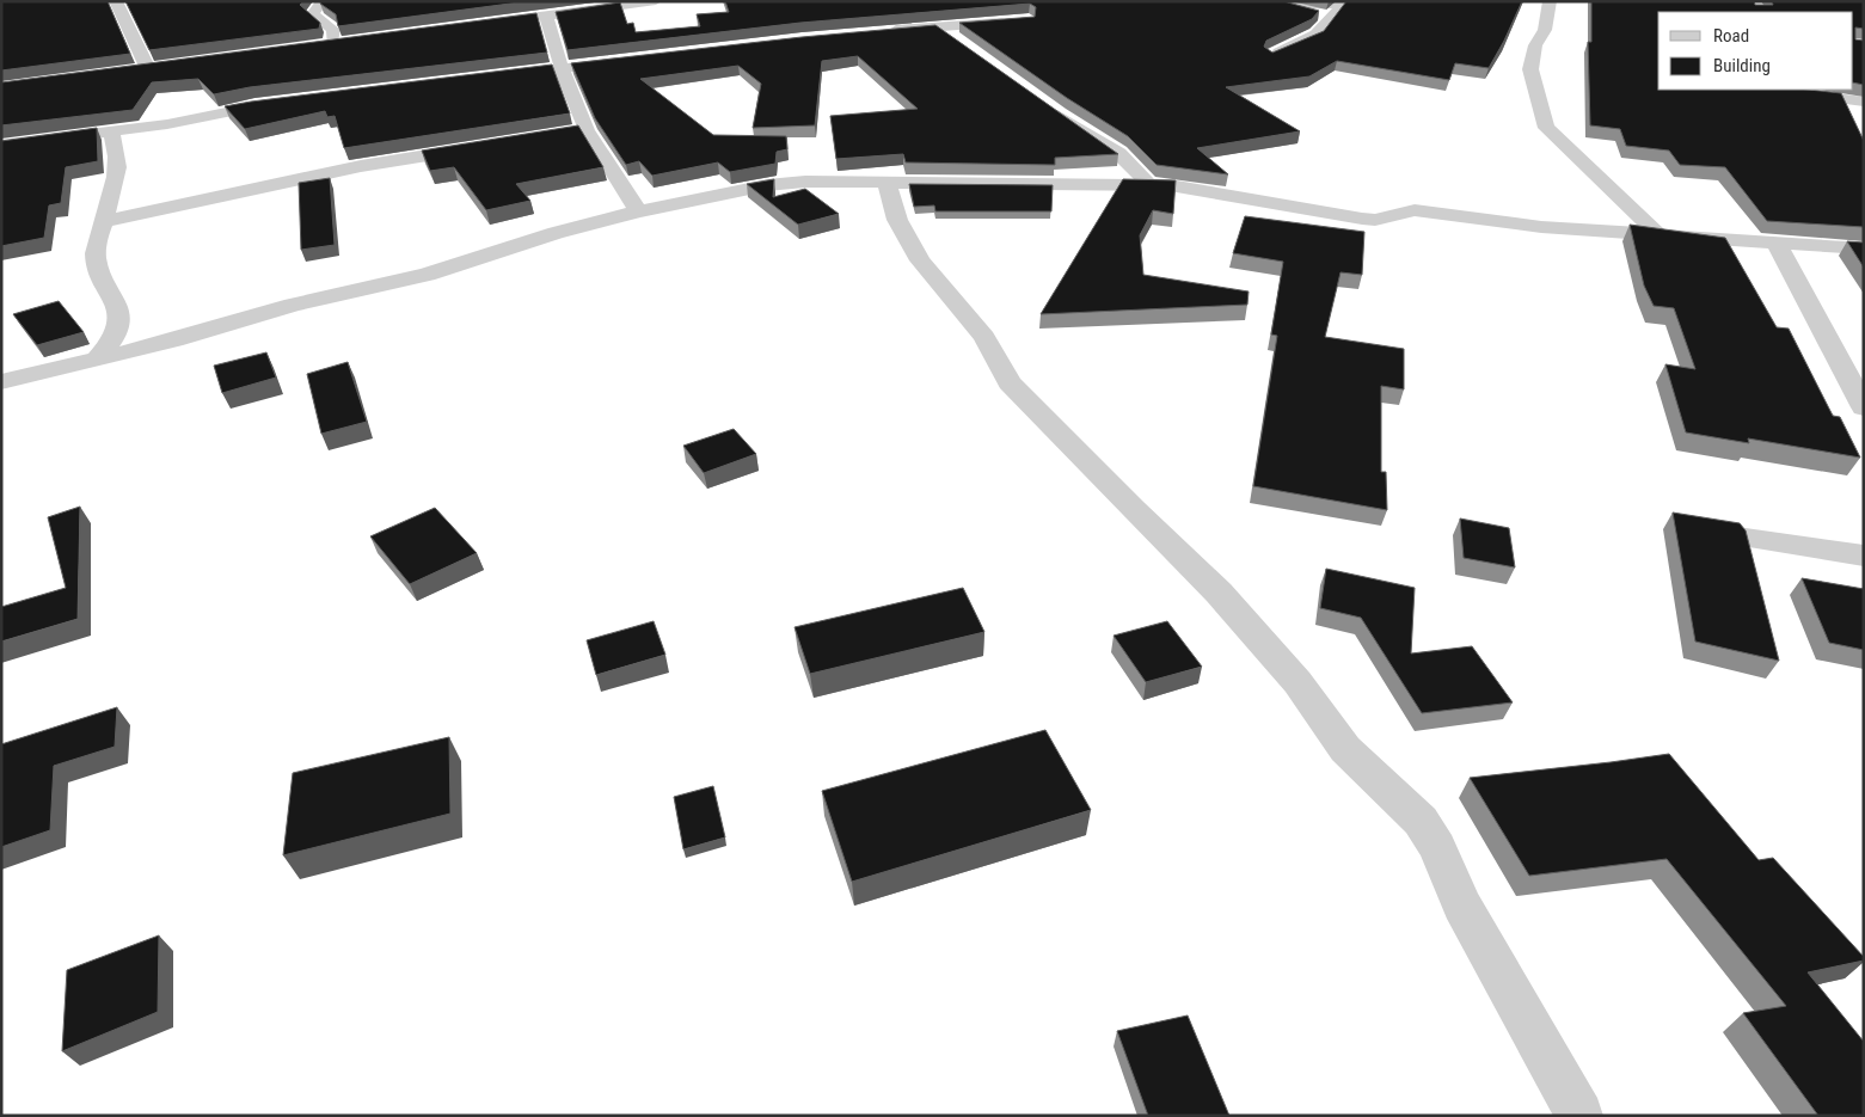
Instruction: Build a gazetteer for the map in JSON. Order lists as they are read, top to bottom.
{
  "legend": ["Road", "Building"]
}
